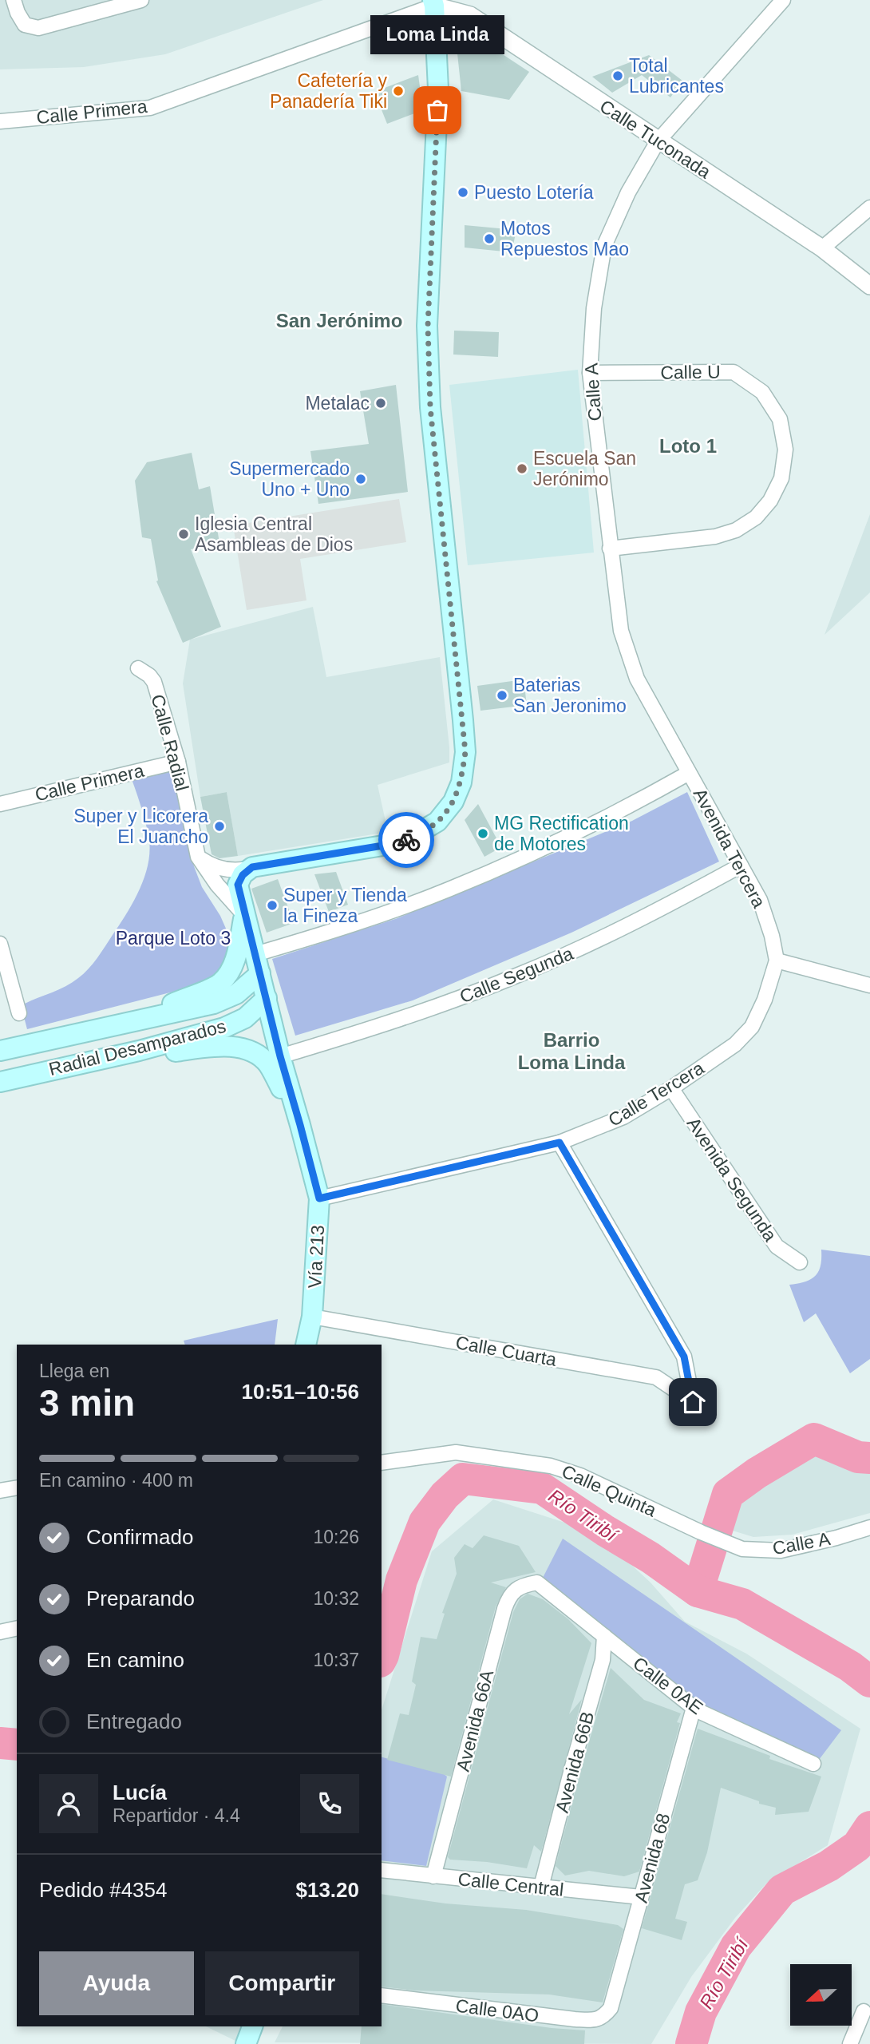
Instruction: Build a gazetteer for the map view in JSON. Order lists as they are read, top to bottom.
{
  "streets": {
    "main road": ["Radial Desamparados", "Vía 213"],
    "street": [
      "Calle Primera",
      "Calle Tuconada",
      "Calle U",
      "Calle A",
      "Calle Radial",
      "Avenida Tercera",
      "Calle Segunda",
      "Calle Tercera",
      "Avenida Segunda",
      "Calle Cuarta",
      "Calle Quinta",
      "Calle 0AE",
      "Avenida 66A",
      "Avenida 66B",
      "Avenida 68",
      "Calle Central",
      "Calle 0AO"
    ]
  },
  "crossings": [
    ["Calle Primera", "Calle Tuconada"],
    ["Calle Primera", "Calle Radial"],
    ["Calle Tuconada", "Calle A"],
    ["Calle U", "Calle A"],
    ["Calle A", "Avenida Tercera"],
    ["Calle A", "Calle Quinta"],
    ["Calle Radial", "Vía 213"],
    ["Avenida Tercera", "Calle Segunda"],
    ["Avenida Tercera", "Calle Tercera"],
    ["Calle Segunda", "Vía 213"],
    ["Radial Desamparados", "Vía 213"],
    ["Calle Tercera", "Avenida Segunda"],
    ["Calle Tercera", "Vía 213"],
    ["Calle Tercera", "Calle Cuarta"],
    ["Vía 213", "Calle Cuarta"],
    ["Calle 0AE", "Avenida 66A"],
    ["Calle 0AE", "Avenida 66B"],
    ["Calle 0AE", "Avenida 68"],
    ["Avenida 66A", "Calle Central"],
    ["Avenida 66B", "Calle Central"],
    ["Avenida 68", "Calle Central"],
    ["Avenida 68", "Calle 0AO"]
  ],
  "districts": ["San Jerónimo", "Loto 1", "Barrio Loma Linda"],
  "water": ["Río Tiribí"],
  "parks": ["Parque Loto 3"],
  "places": [
    "Total Lubricantes",
    "Cafetería y Panadería Tiki",
    "Loma Linda",
    "Puesto Lotería",
    "Motos Repuestos Mao",
    "Metalac",
    "Escuela San Jerónimo",
    "Supermercado Uno + Uno",
    "Iglesia Central Asambleas de Dios",
    "Baterias San Jeronimo",
    "Super y Licorera El Juancho",
    "MG Rectification de Motores",
    "Super y Tienda la Fineza"
  ],
  "north": "left",
  "page": {
    "bubble": "Loma Linda",
    "heading": ["3 min", "Llega en", "10:51–10:56"],
    "panel": [
      "Lucía",
      "Repartidor · 4.4",
      "Pedido #4354",
      "$13.20"
    ],
    "bar": "En camino · 400 m",
    "list": [
      ["Confirmado", "10:26"],
      ["Preparando", "10:32"],
      ["En camino", "10:37"],
      "Entregado"
    ],
    "buttons": ["Ayuda", "Compartir"]
  }
}
